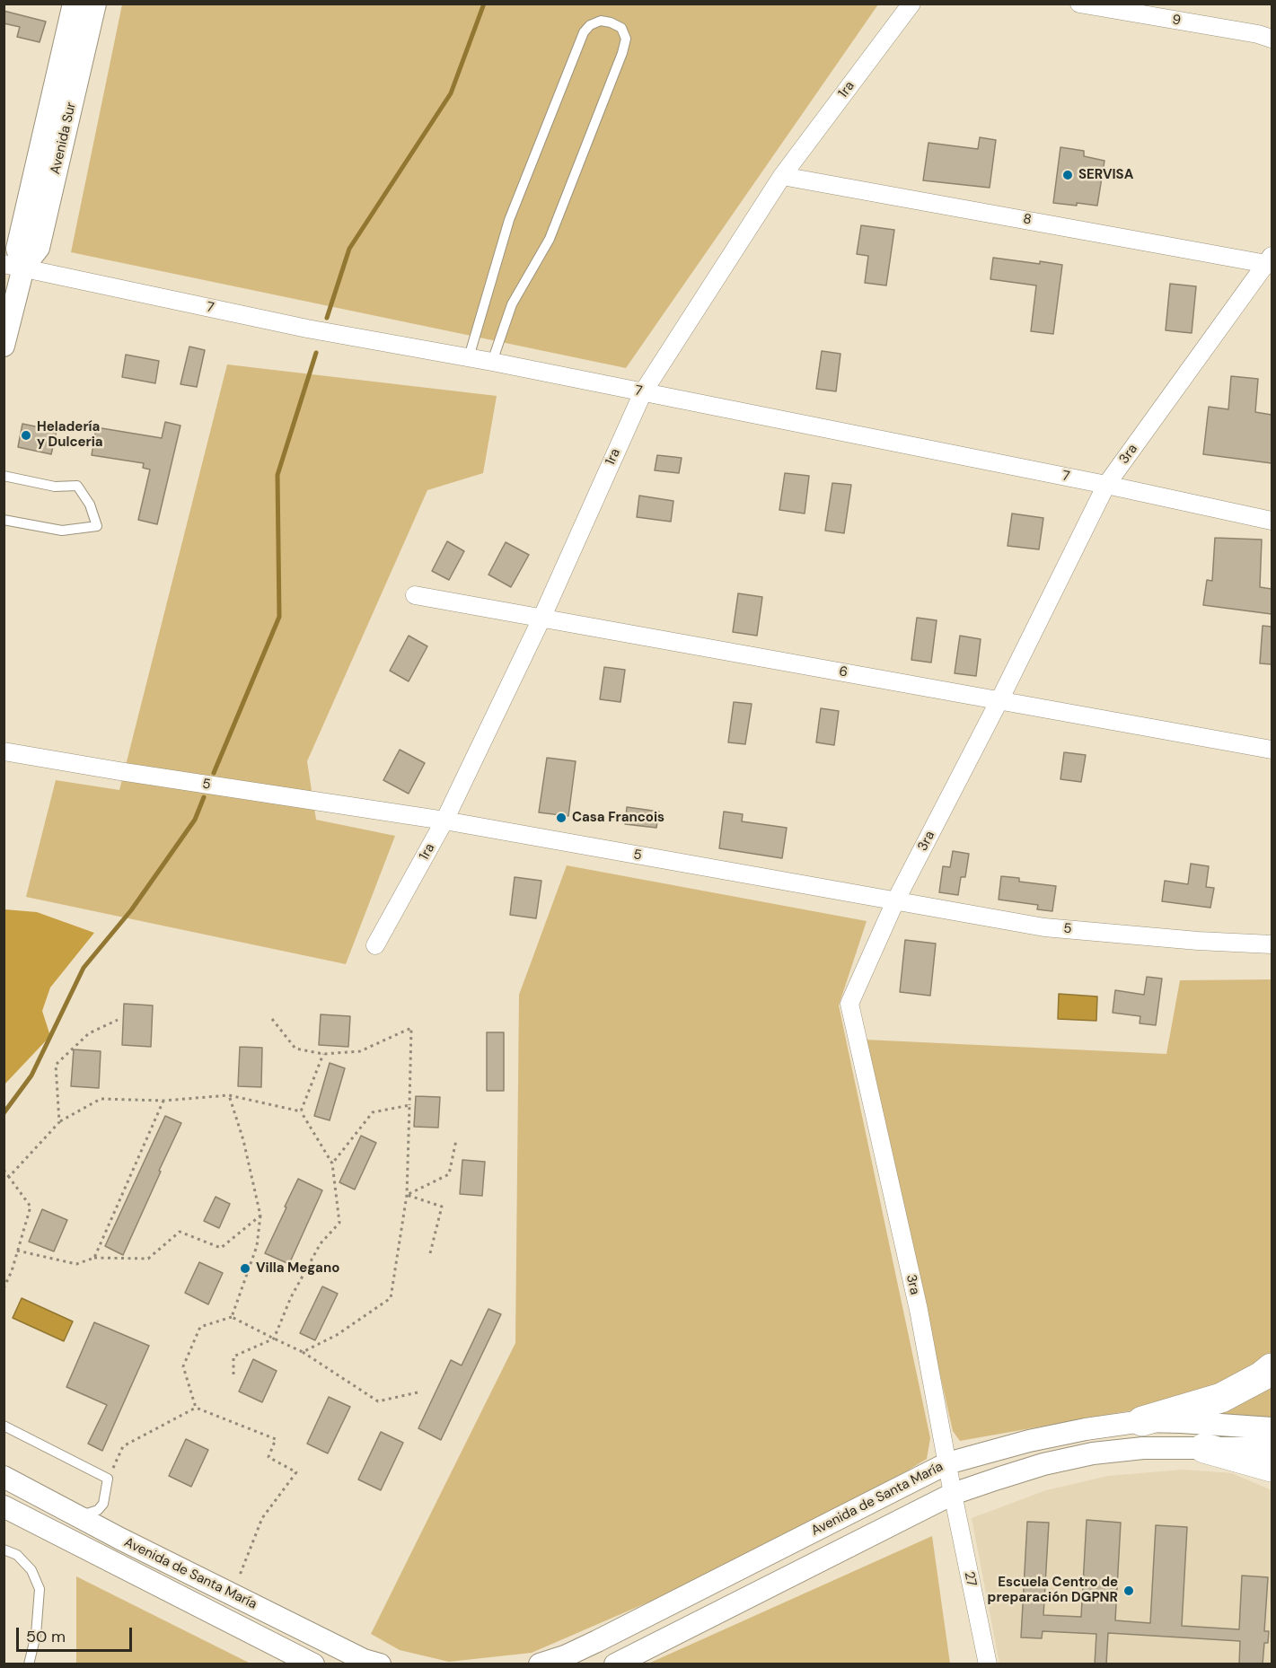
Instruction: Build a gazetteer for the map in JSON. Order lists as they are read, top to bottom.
{
  "streets": {
    "street": [
      "9",
      "1ra",
      "Avenida Sur",
      "8",
      "7",
      "3ra",
      "6",
      "5",
      "Avenida de Santa María",
      "27"
    ]
  },
  "crossings": [
    ["1ra", "8"],
    ["1ra", "7"],
    ["1ra", "6"],
    ["1ra", "5"],
    ["Avenida Sur", "7"],
    ["8", "3ra"],
    ["7", "3ra"],
    ["3ra", "6"],
    ["3ra", "5"],
    ["3ra", "Avenida de Santa María"],
    ["3ra", "27"]
  ],
  "places": [
    "SERVISA",
    "Heladería y Dulceria",
    "Casa Francois",
    "Villa Megano",
    "Escuela Centro de preparación DGPNR"
  ],
  "scale_bar": "50 m"
}
